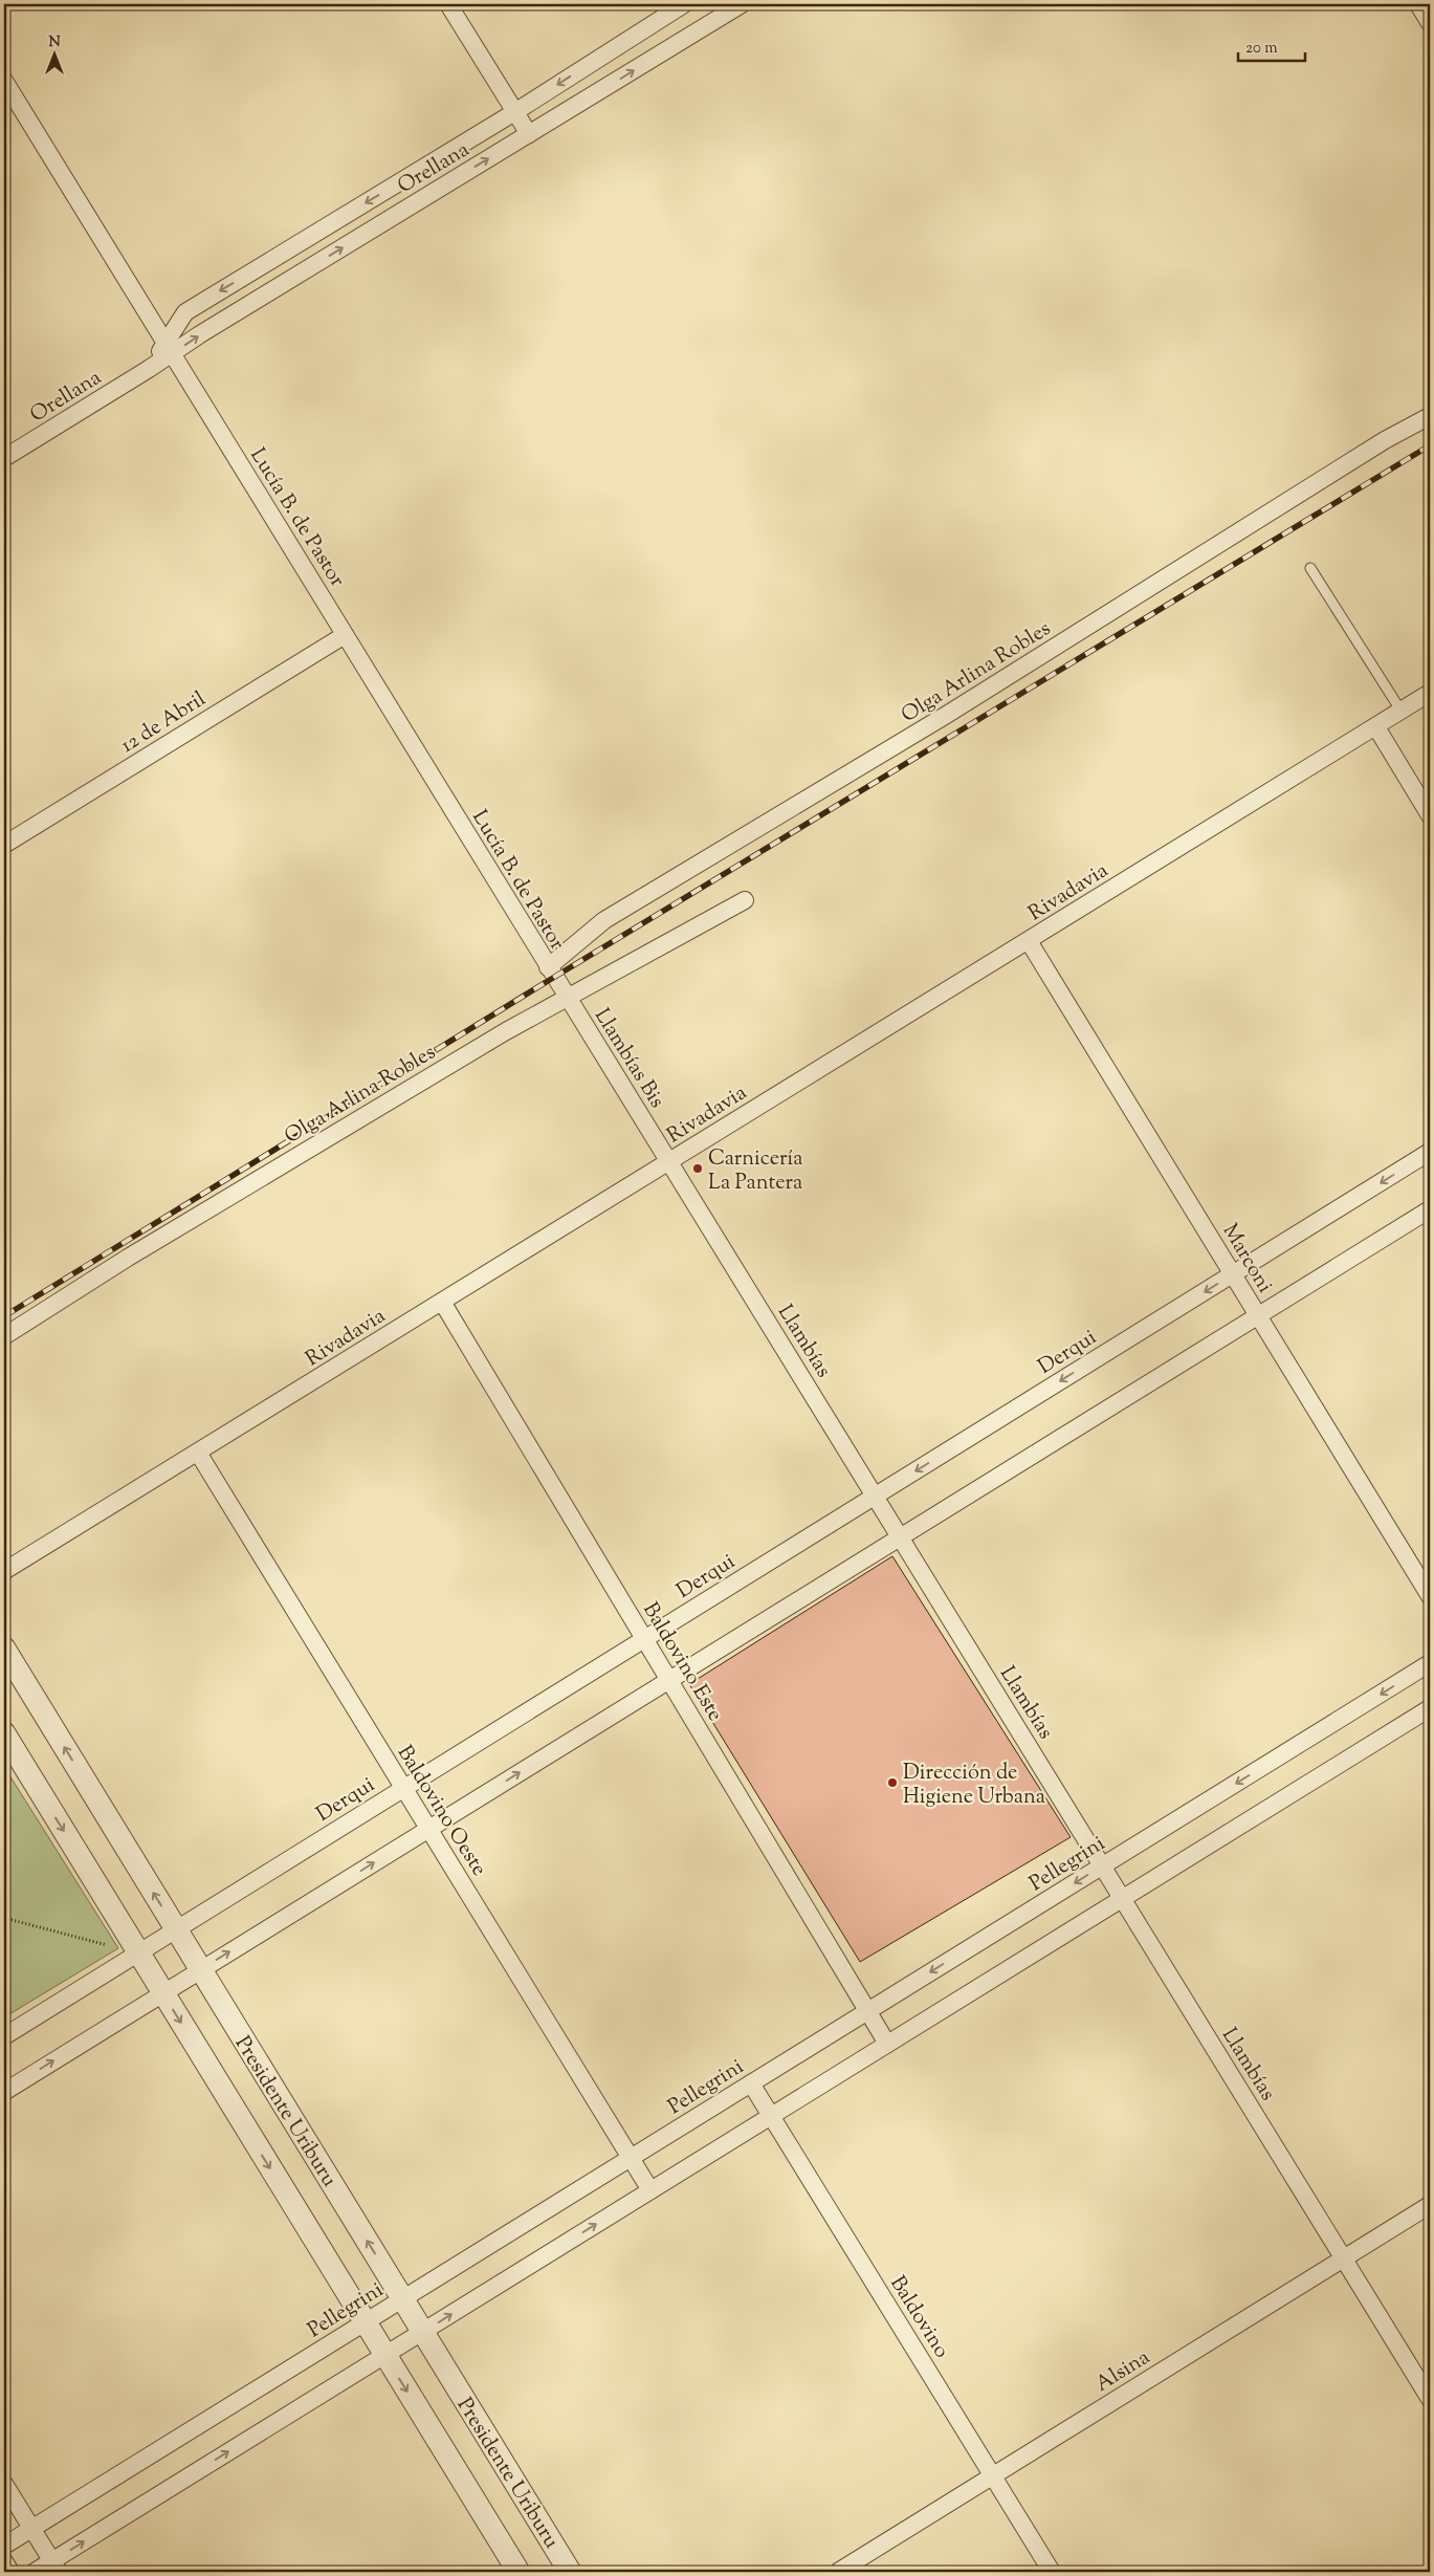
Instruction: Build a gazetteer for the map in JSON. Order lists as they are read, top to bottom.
{
  "streets": {
    "street": [
      "Orellana",
      "Lucía B. de Pastor",
      "Olga Arlina Robles",
      "12 de Abril",
      "Rivadavia",
      "Llambías Bis",
      "Marconi",
      "Llambías",
      "Derqui",
      "Baldovino Este",
      "Baldovino Oeste",
      "Pellegrini",
      "Presidente Uriburu",
      "Baldovino",
      "Alsina"
    ]
  },
  "crossings": [
    ["Orellana", "Lucía B. de Pastor"],
    ["Lucía B. de Pastor", "Olga Arlina Robles"],
    ["Lucía B. de Pastor", "12 de Abril"],
    ["Lucía B. de Pastor", "Llambías Bis"],
    ["Olga Arlina Robles", "Llambías Bis"],
    ["Rivadavia", "Llambías Bis"],
    ["Rivadavia", "Marconi"],
    ["Rivadavia", "Llambías"],
    ["Rivadavia", "Baldovino Este"],
    ["Rivadavia", "Baldovino Oeste"],
    ["Llambías Bis", "Llambías"],
    ["Marconi", "Derqui"],
    ["Llambías", "Derqui"],
    ["Llambías", "Pellegrini"],
    ["Llambías", "Alsina"],
    ["Derqui", "Baldovino Este"],
    ["Derqui", "Baldovino Oeste"],
    ["Derqui", "Presidente Uriburu"],
    ["Baldovino Este", "Pellegrini"],
    ["Baldovino Oeste", "Pellegrini"],
    ["Pellegrini", "Presidente Uriburu"],
    ["Pellegrini", "Baldovino"],
    ["Baldovino", "Alsina"]
  ],
  "places": ["Carnicería La Pantera", "Dirección de Higiene Urbana"],
  "scale_bar": "20 m",
  "north": "top"
}
